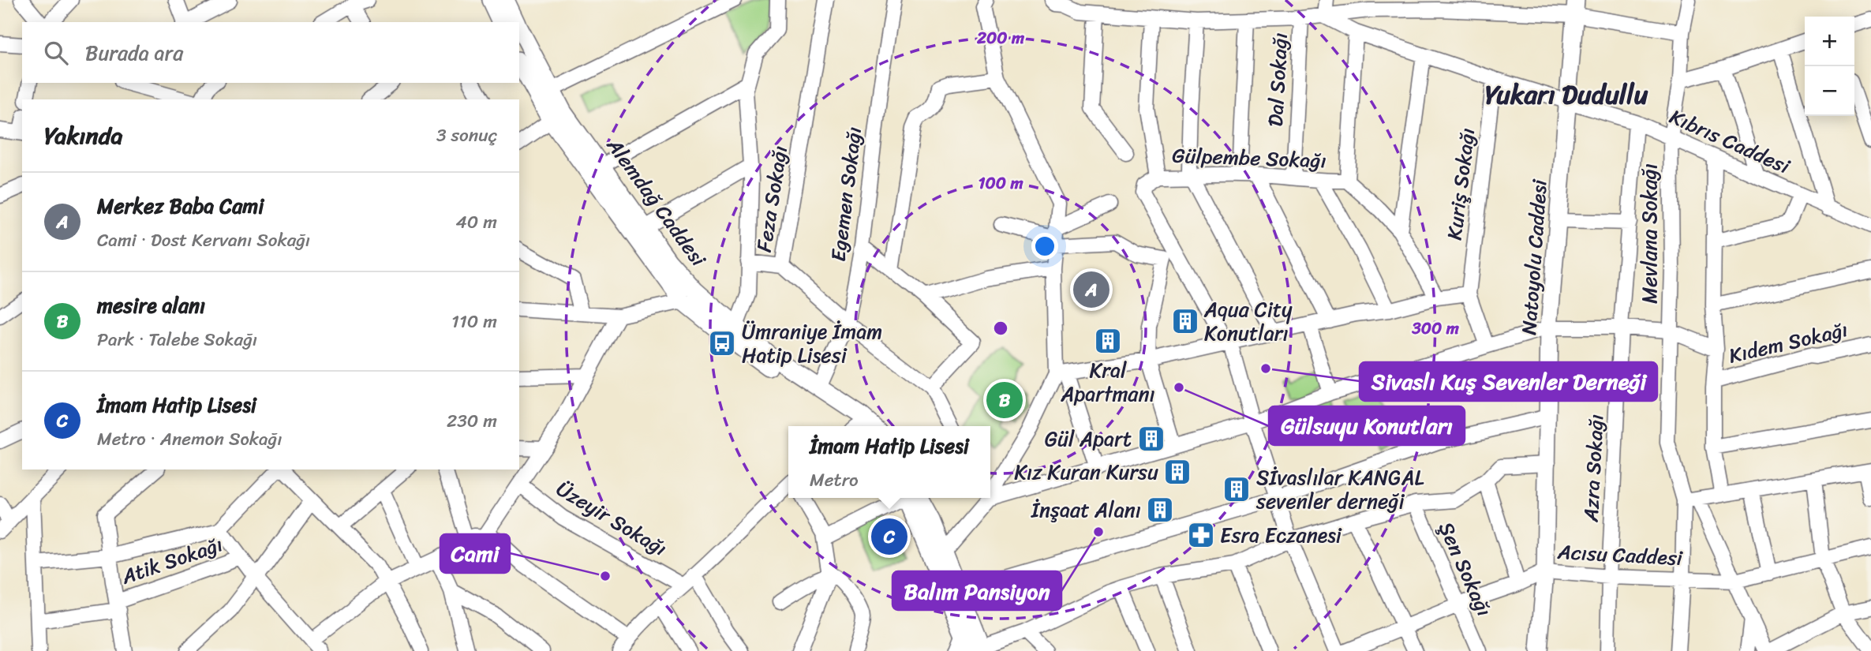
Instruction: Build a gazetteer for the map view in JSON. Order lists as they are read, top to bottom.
{
  "streets": {
    "main road": ["Alemdağ Caddesi", "Natoyolu Caddesi"],
    "street": [
      "Dal Sokağı",
      "Kıbrıs Caddesi",
      "Gülpembe Sokağı",
      "Kuriş Sokağı",
      "Egemen Sokağı",
      "Feza Sokağı",
      "Mevlana Sokağı",
      "Kıdem Sokağı",
      "Azra Sokağı",
      "Üzeyir Sokağı",
      "Acısu Caddesi",
      "Atik Sokağı",
      "Şen Sokağı"
    ]
  },
  "crossings": [
    ["Dal Sokağı", "Gülpembe Sokağı"],
    ["Kıbrıs Caddesi", "Kuriş Sokağı"],
    ["Kıbrıs Caddesi", "Mevlana Sokağı"],
    ["Kıbrıs Caddesi", "Natoyolu Caddesi"],
    ["Kıbrıs Caddesi", "Azra Sokağı"],
    ["Egemen Sokağı", "Feza Sokağı"],
    ["Egemen Sokağı", "Alemdağ Caddesi"],
    ["Natoyolu Caddesi", "Acısu Caddesi"],
    ["Azra Sokağı", "Acısu Caddesi"],
    ["Acısu Caddesi", "Şen Sokağı"]
  ],
  "districts": ["Yukarı Dudullu"],
  "places": {
    "building": [
      "Aqua City Konutları",
      "Kral Apartmanı",
      "Gül Apart",
      "Kız Kuran Kursu",
      "Sİvaslılar KANGAL sevenler derneği",
      "İnşaat Alanı"
    ],
    "bus stop": ["Ümraniye İmam Hatip Lisesi"],
    "other": [
      "Sivaslı Kuş Sevenler Derneği",
      "Gülsuyu Konutları",
      "Balım Pansiyon",
      "Cami"
    ],
    "pharmacy": ["Esra Eczanesi"]
  },
  "page": {
    "map_buttons": ["+", "−"],
    "search": "Burada ara",
    "heading": ["Yakında", "3 sonuç"],
    "list": [
      {
        "mark": "A",
        "name": "Merkez Baba Cami",
        "note": "Cami · Dost Kervanı Sokağı",
        "value": "40 m"
      },
      {
        "mark": "B",
        "name": "mesire alanı",
        "note": "Park · Talebe Sokağı",
        "value": "110 m"
      },
      {
        "mark": "C",
        "name": "İmam Hatip Lisesi",
        "note": "Metro · Anemon Sokağı",
        "value": "230 m"
      }
    ],
    "pins": ["A", "B", "C"],
    "popup": ["İmam Hatip Lisesi", "Metro"]
  },
  "rings": ["200 m", "100 m", "300 m"]
}
